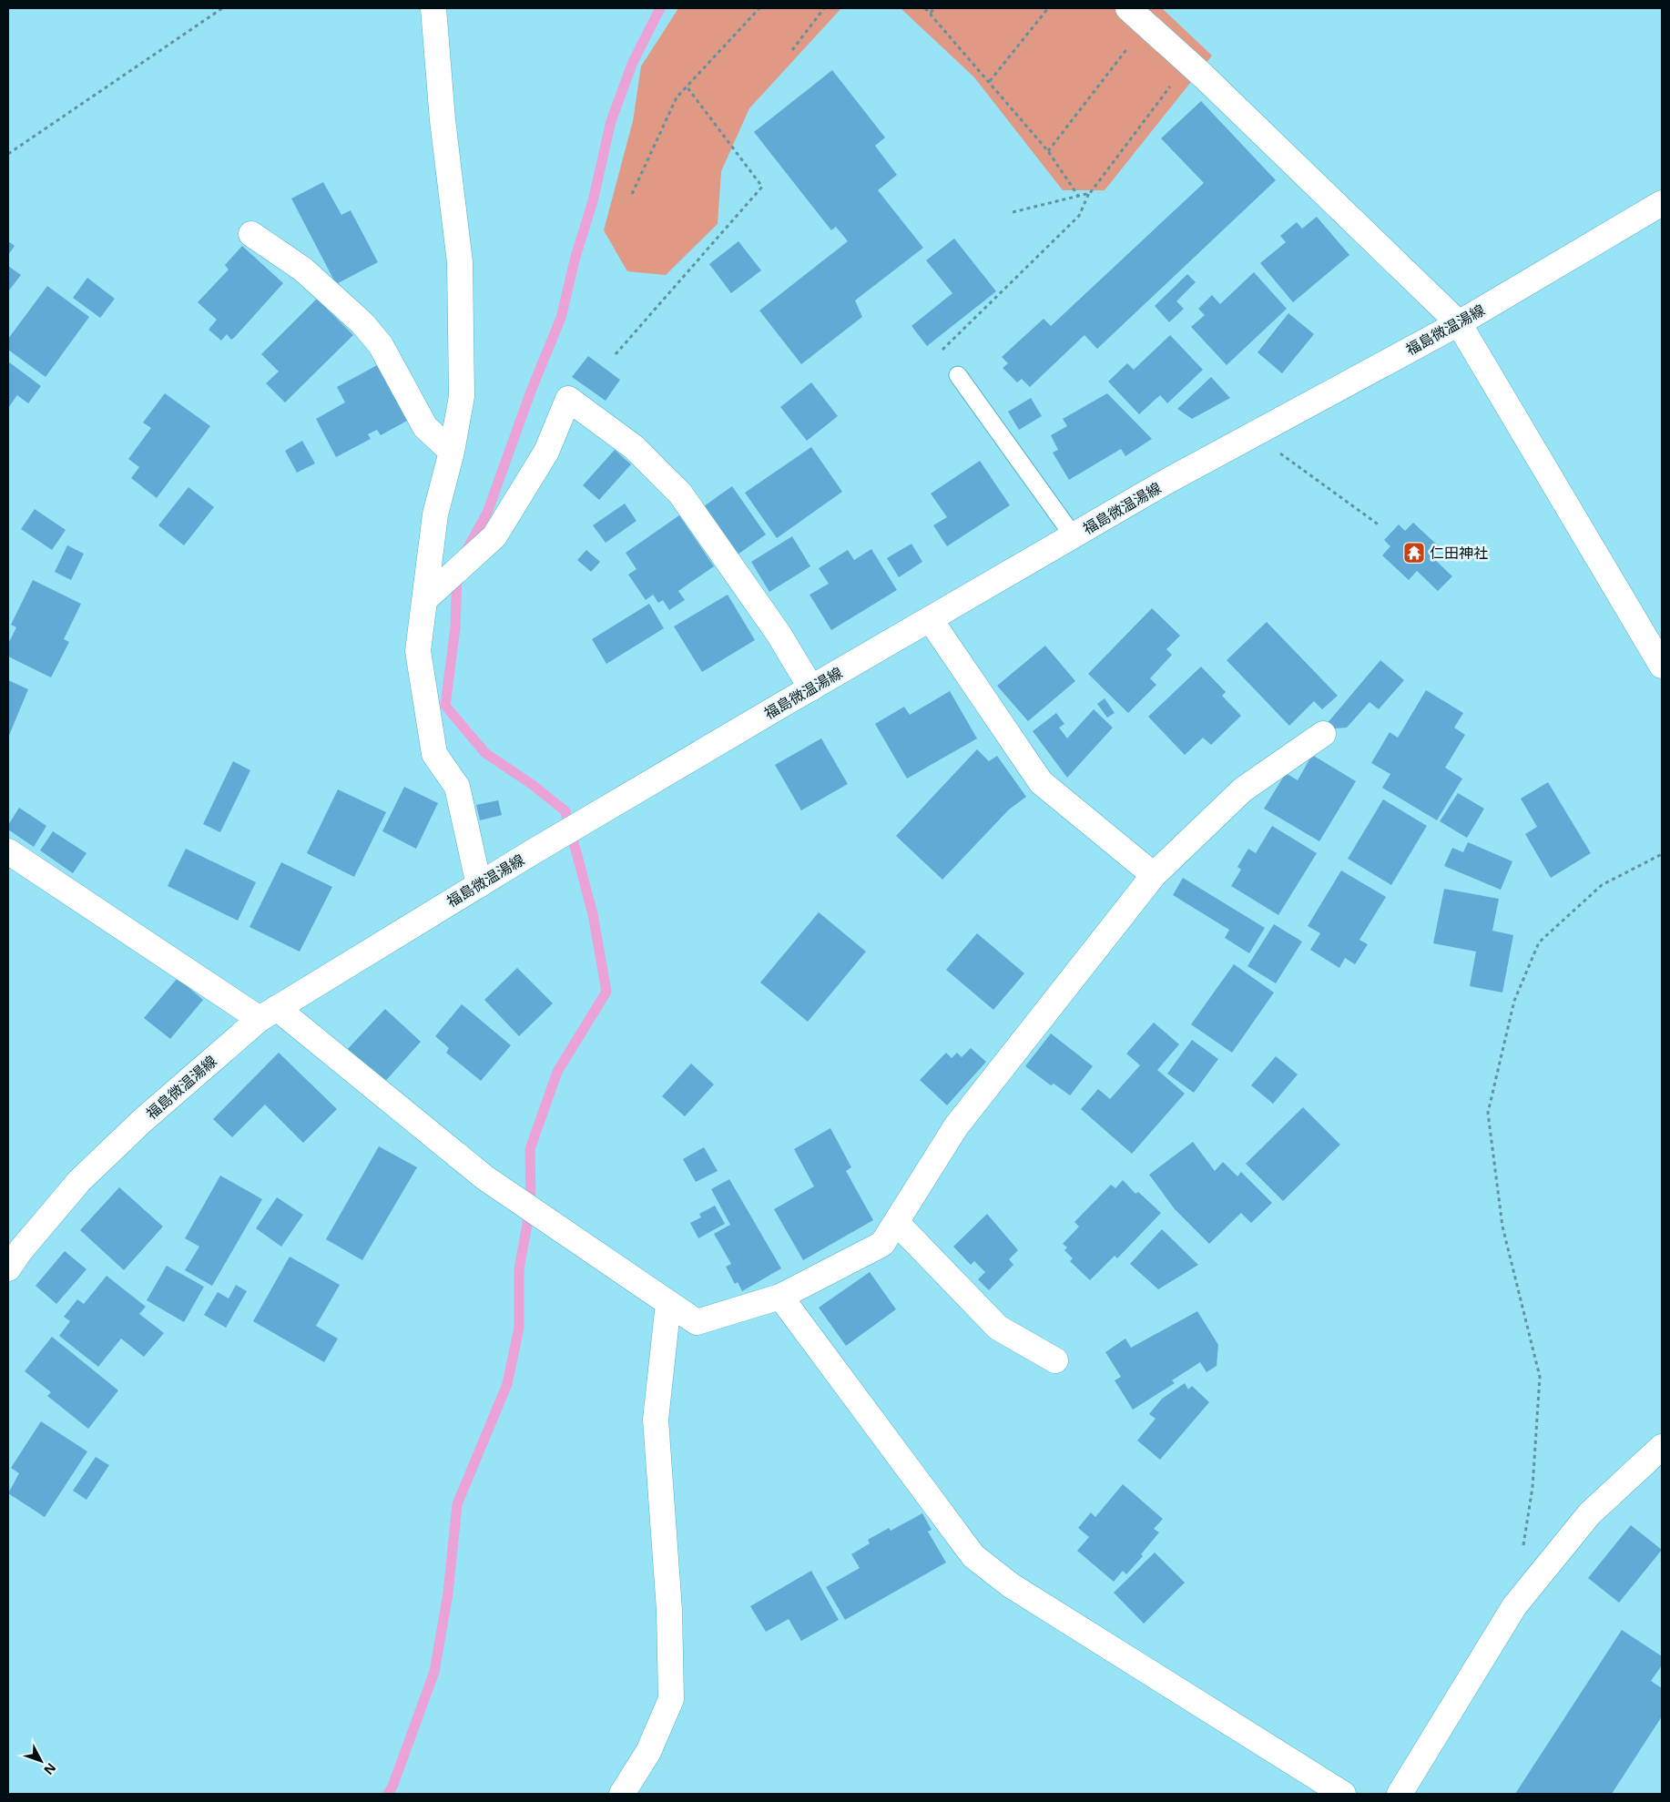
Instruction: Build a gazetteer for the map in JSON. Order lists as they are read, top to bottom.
{
  "streets": {
    "street": ["福島微温湯線"]
  },
  "places": {
    "temple": ["仁田神社"]
  },
  "north": "bottom right"
}
